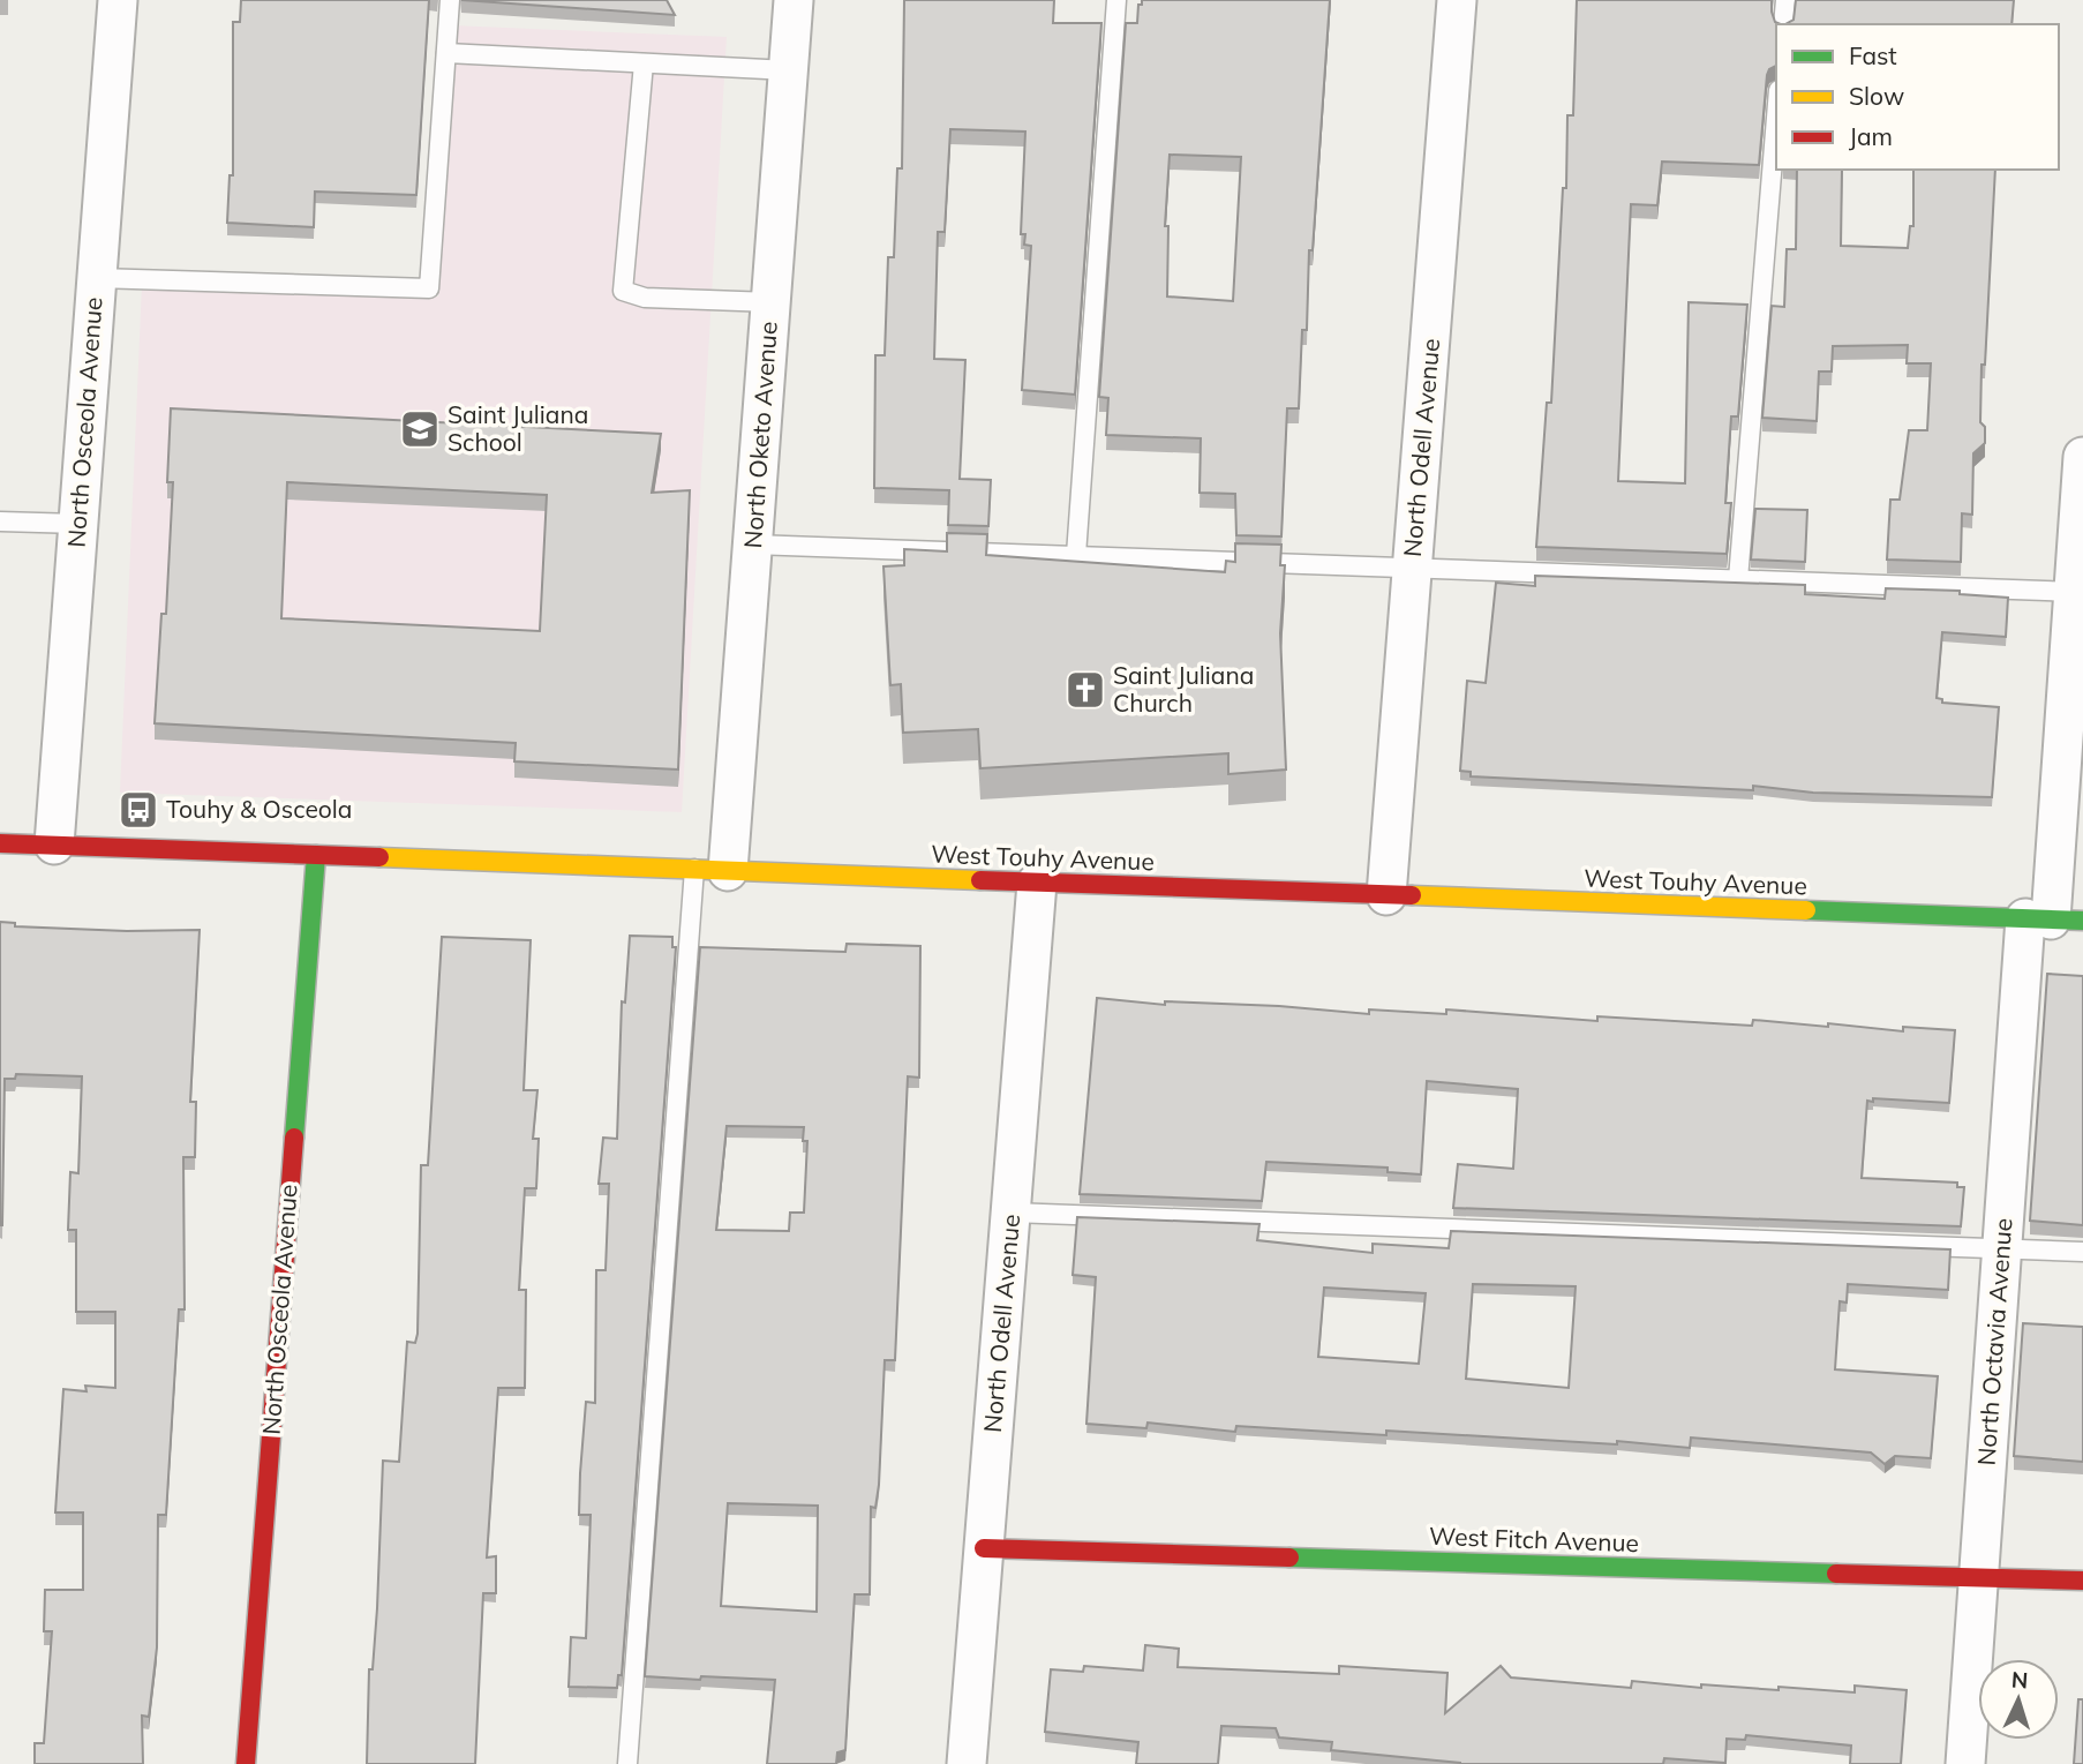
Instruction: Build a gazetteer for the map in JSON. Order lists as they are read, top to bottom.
{
  "streets": {
    "main road": ["North Osceola Avenue", "West Touhy Avenue", "West Fitch Avenue"],
    "street": ["North Oketo Avenue", "North Odell Avenue", "North Octavia Avenue"]
  },
  "crossings": [
    ["North Osceola Avenue", "West Touhy Avenue"],
    ["North Oketo Avenue", "West Touhy Avenue"],
    ["North Odell Avenue", "West Touhy Avenue"],
    ["North Odell Avenue", "West Fitch Avenue"],
    ["West Touhy Avenue", "North Octavia Avenue"],
    ["North Octavia Avenue", "West Fitch Avenue"]
  ],
  "places": {
    "school or university": ["Saint Juliana School"],
    "church": ["Saint Juliana Church"],
    "bus stop": ["Touhy & Osceola"]
  },
  "legend": ["Fast", "Slow", "Jam"],
  "north": "top"
}
